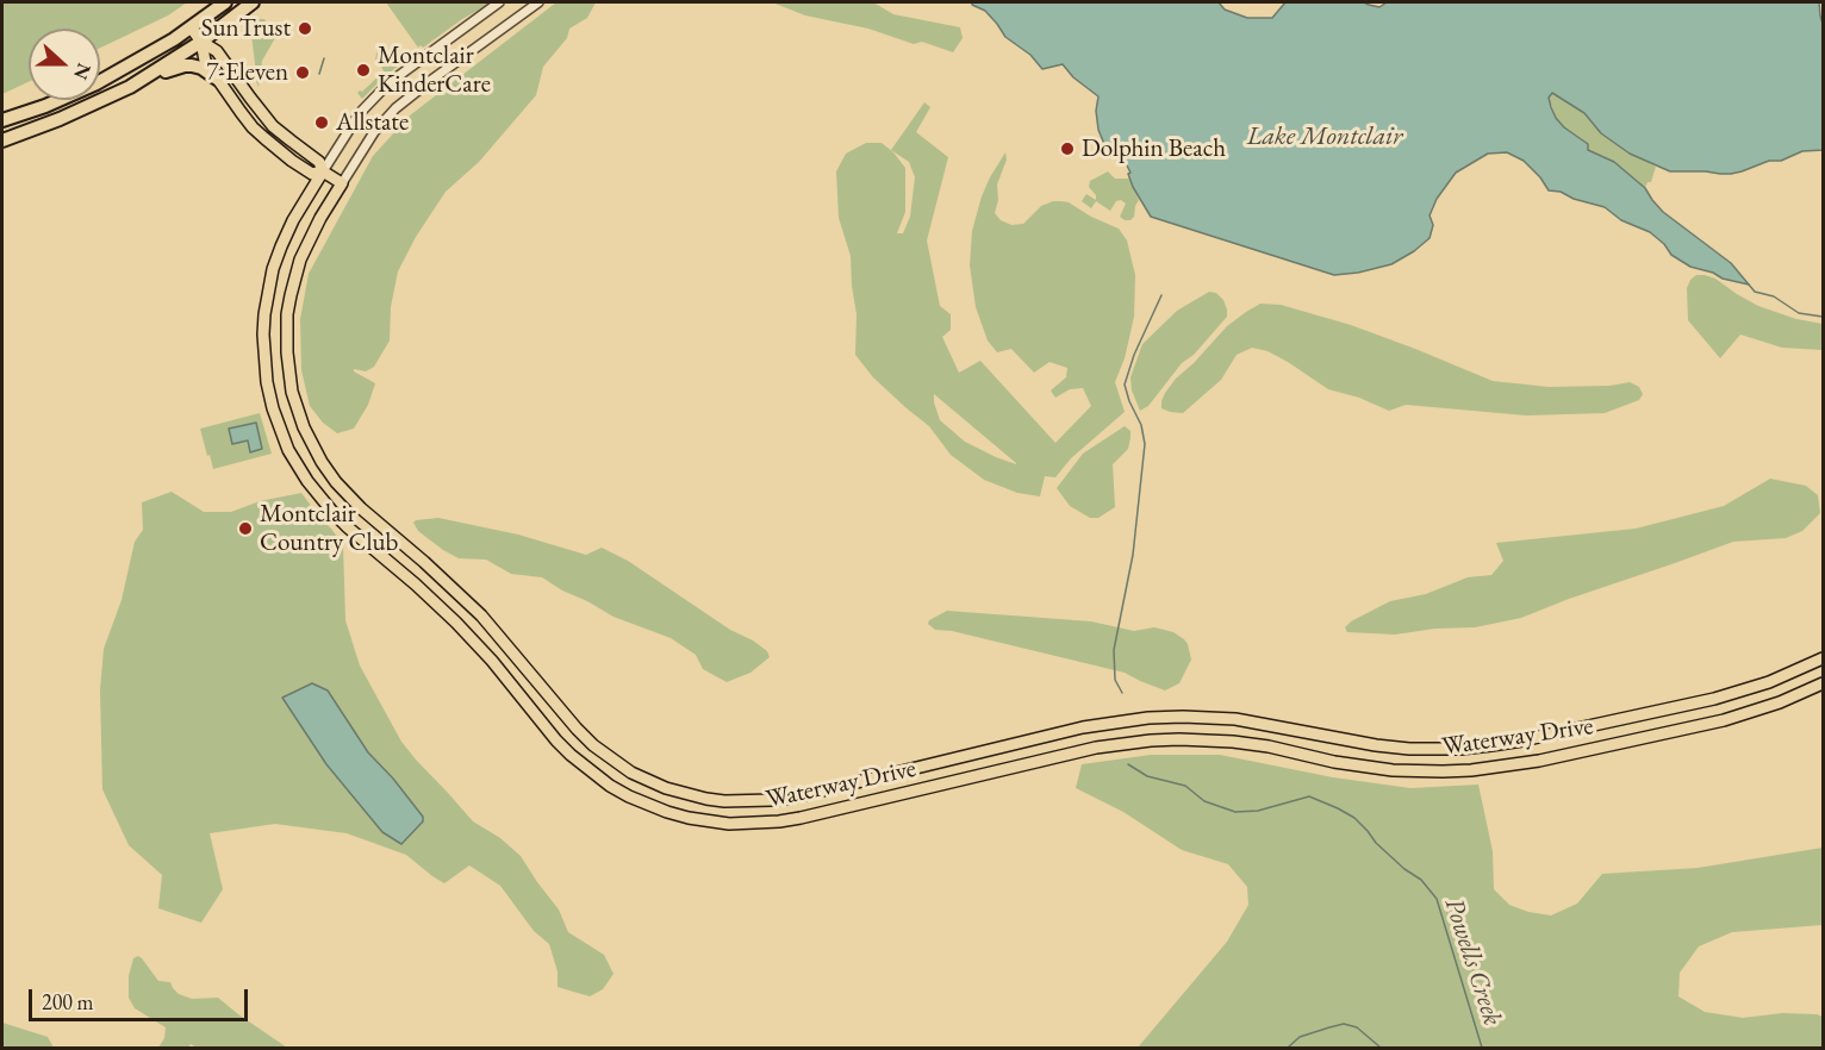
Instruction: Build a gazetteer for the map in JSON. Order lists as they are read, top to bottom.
{
  "streets": {
    "main road": ["Waterway Drive"]
  },
  "water": ["Lake Montclair", "Powells Creek"],
  "places": [
    "SunTrust",
    "Montclair KinderCare",
    "7-Eleven",
    "Allstate",
    "Dolphin Beach",
    "Montclair Country Club"
  ],
  "scale_bar": "200 m",
  "north": "right"
}
